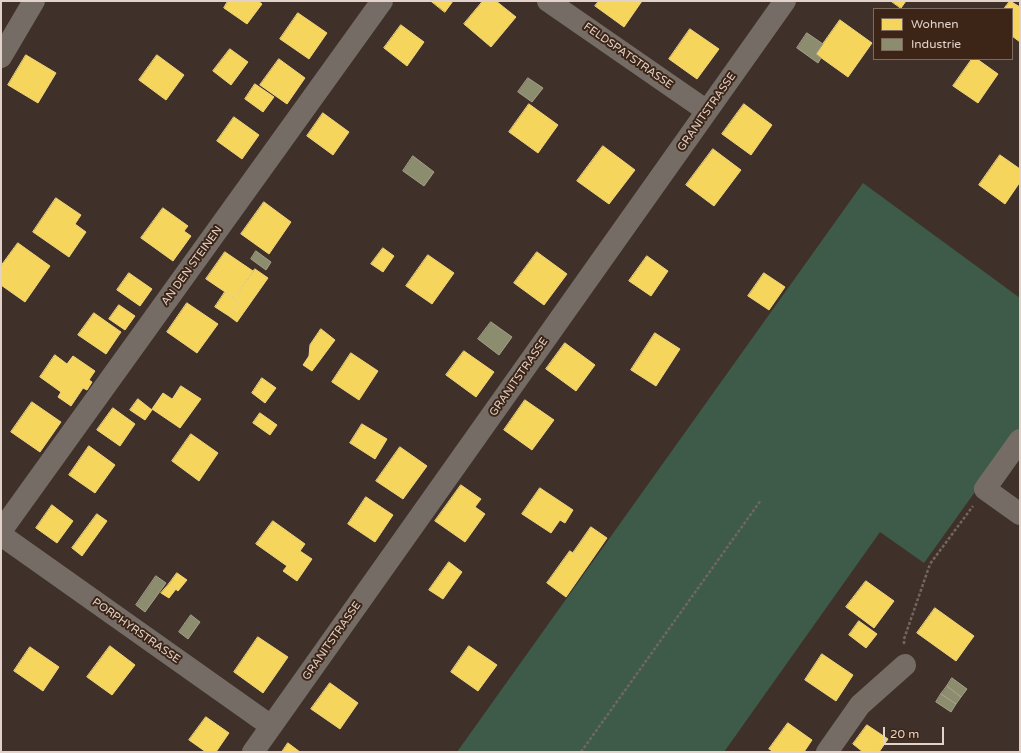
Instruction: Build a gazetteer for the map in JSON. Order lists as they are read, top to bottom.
{
  "streets": {
    "street": [
      "FELDSPATSTRASSE",
      "GRANITSTRASSE",
      "AN DEN STEINEN",
      "PORPHYRSTRASSE"
    ]
  },
  "crossings": [
    ["FELDSPATSTRASSE", "GRANITSTRASSE"],
    ["GRANITSTRASSE", "PORPHYRSTRASSE"]
  ],
  "legend": ["Wohnen", "Industrie"],
  "scale_bar": "20 m"
}
